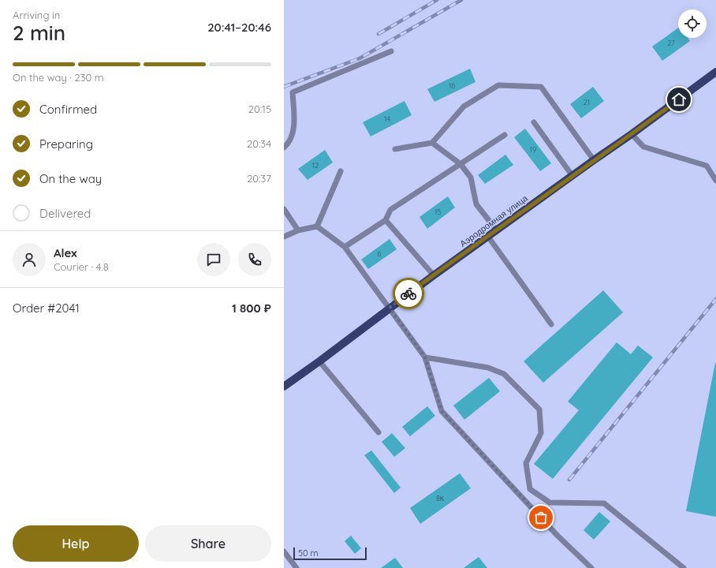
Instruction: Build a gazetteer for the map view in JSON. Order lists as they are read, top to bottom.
{
  "streets": {
    "main road": ["Аэродромная улица"]
  },
  "house_numbers": [
    "27",
    "16",
    "21",
    "14",
    "19",
    "12",
    "15",
    "6",
    "8К"
  ],
  "scale_bar": "50 m",
  "page": {
    "heading": ["2 min", "Arriving in", "20:41–20:46"],
    "panel": [
      "Alex",
      "Courier · 4.8",
      "Order #2041",
      "1 800 ₽"
    ],
    "bar": "On the way · 230 m",
    "list": [
      ["Confirmed", "20:15"],
      ["Preparing", "20:34"],
      ["On the way", "20:37"],
      "Delivered"
    ],
    "buttons": ["Help", "Share"],
    "scale": "50 m"
  }
}
